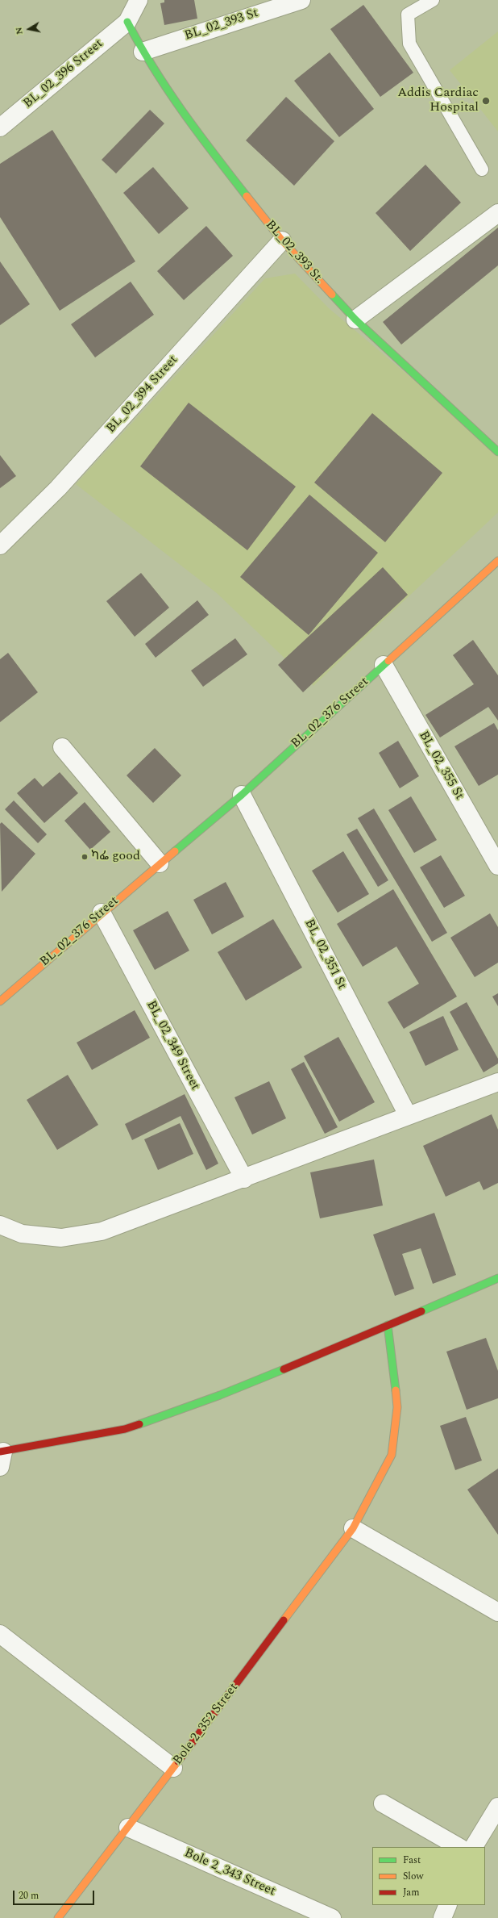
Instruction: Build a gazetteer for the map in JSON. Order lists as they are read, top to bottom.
{
  "streets": {
    "street": [
      "BL_02_393 St",
      "BL_02_396 Street",
      "BL_02_393 St.",
      "BL_02_394 Street",
      "BL_02_376 Street",
      "BL_02_355 St",
      "BL_02_351 St",
      "BL_02_349 Street",
      "Bole 2_352 Street",
      "Bole 2_343 Street"
    ]
  },
  "crossings": [
    ["BL_02_393 St", "BL_02_393 St."],
    ["BL_02_396 Street", "BL_02_393 St."],
    ["BL_02_393 St.", "BL_02_394 Street"],
    ["BL_02_376 Street", "BL_02_355 St"],
    ["BL_02_376 Street", "BL_02_351 St"],
    ["BL_02_376 Street", "BL_02_349 Street"],
    ["Bole 2_352 Street", "Bole 2_343 Street"]
  ],
  "places": ["Addis Cardiac Hospital", "ካፌ good"],
  "legend": ["Fast", "Slow", "Jam"],
  "scale_bar": "20 m",
  "north": "left"
}
